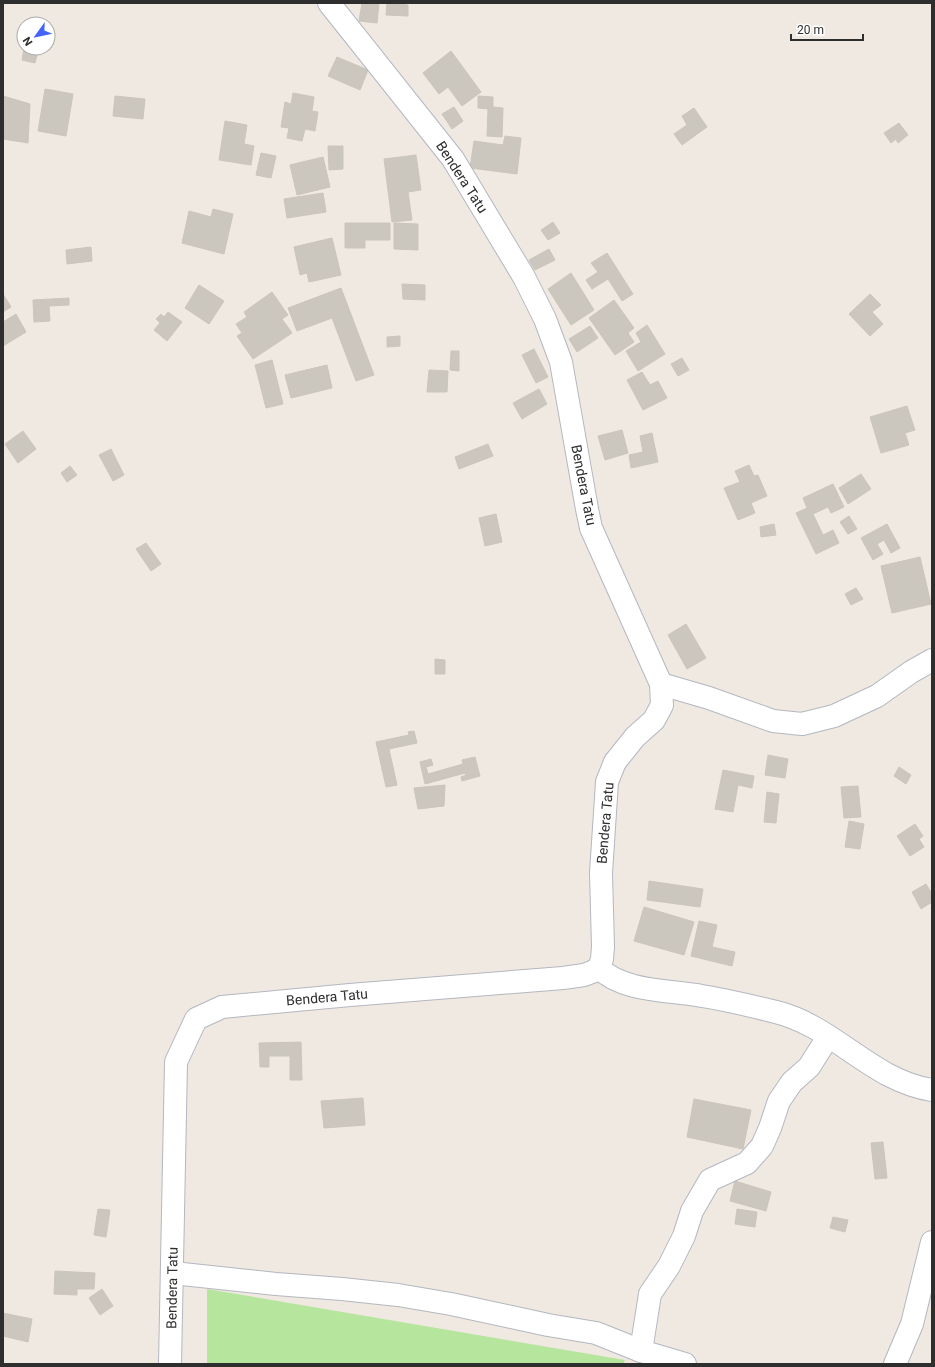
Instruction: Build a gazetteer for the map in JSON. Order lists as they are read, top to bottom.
{
  "streets": {
    "street": ["Bendera Tatu"]
  },
  "scale_bar": "20 m",
  "north": "bottom left"
}
